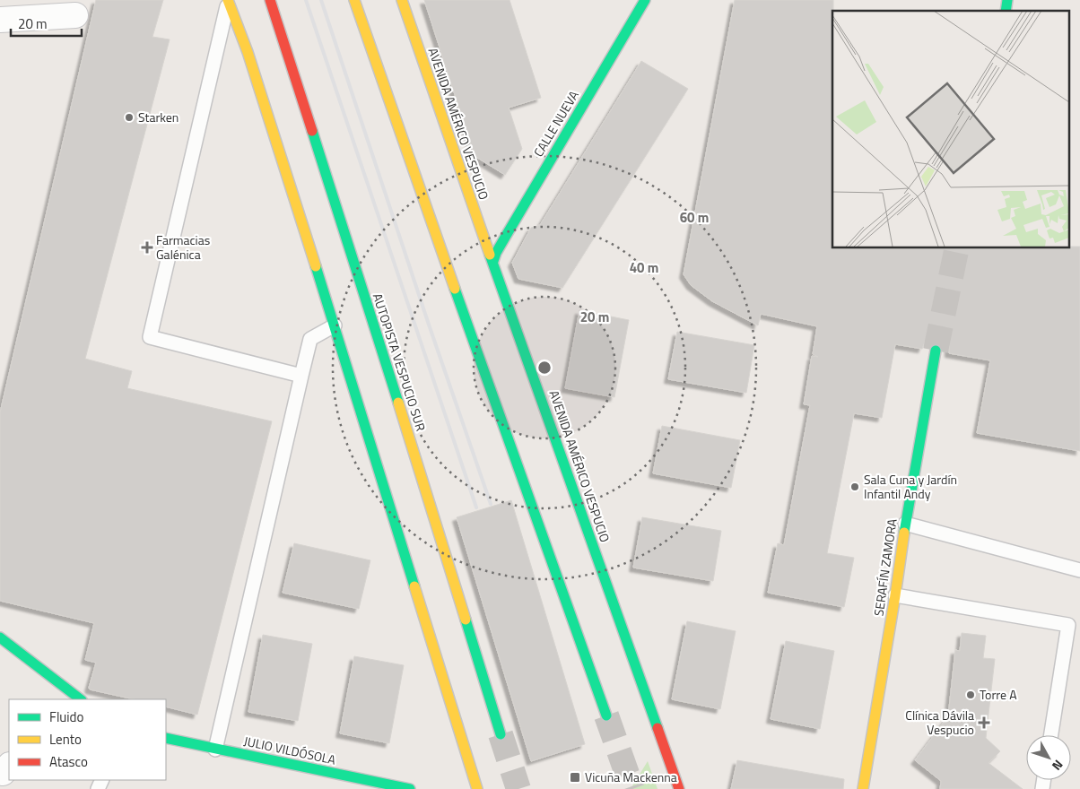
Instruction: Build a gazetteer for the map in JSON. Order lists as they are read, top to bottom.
{
  "streets": {
    "main road": [
      "AVENIDA AMÉRICO VESPUCIO",
      "CALLE NUEVA",
      "AUTOPISTA VESPUCIO SUR",
      "SERAFÍN ZAMORA",
      "JULIO VILDÓSOLA"
    ]
  },
  "crossings": [
    ["AVENIDA AMÉRICO VESPUCIO", "CALLE NUEVA"]
  ],
  "places": {
    "other": ["Starken", "Sala Cuna y Jardín Infantil Andy", "Torre A"],
    "health": ["Farmacias Galénica", "Clínica Dávila Vespucio"],
    "transit": ["Vicuña Mackenna"]
  },
  "legend": ["Fluido", "Lento", "Atasco"],
  "scale_bar": "20 m",
  "north": "bottom right",
  "rings": ["60 m", "40 m", "20 m"]
}
